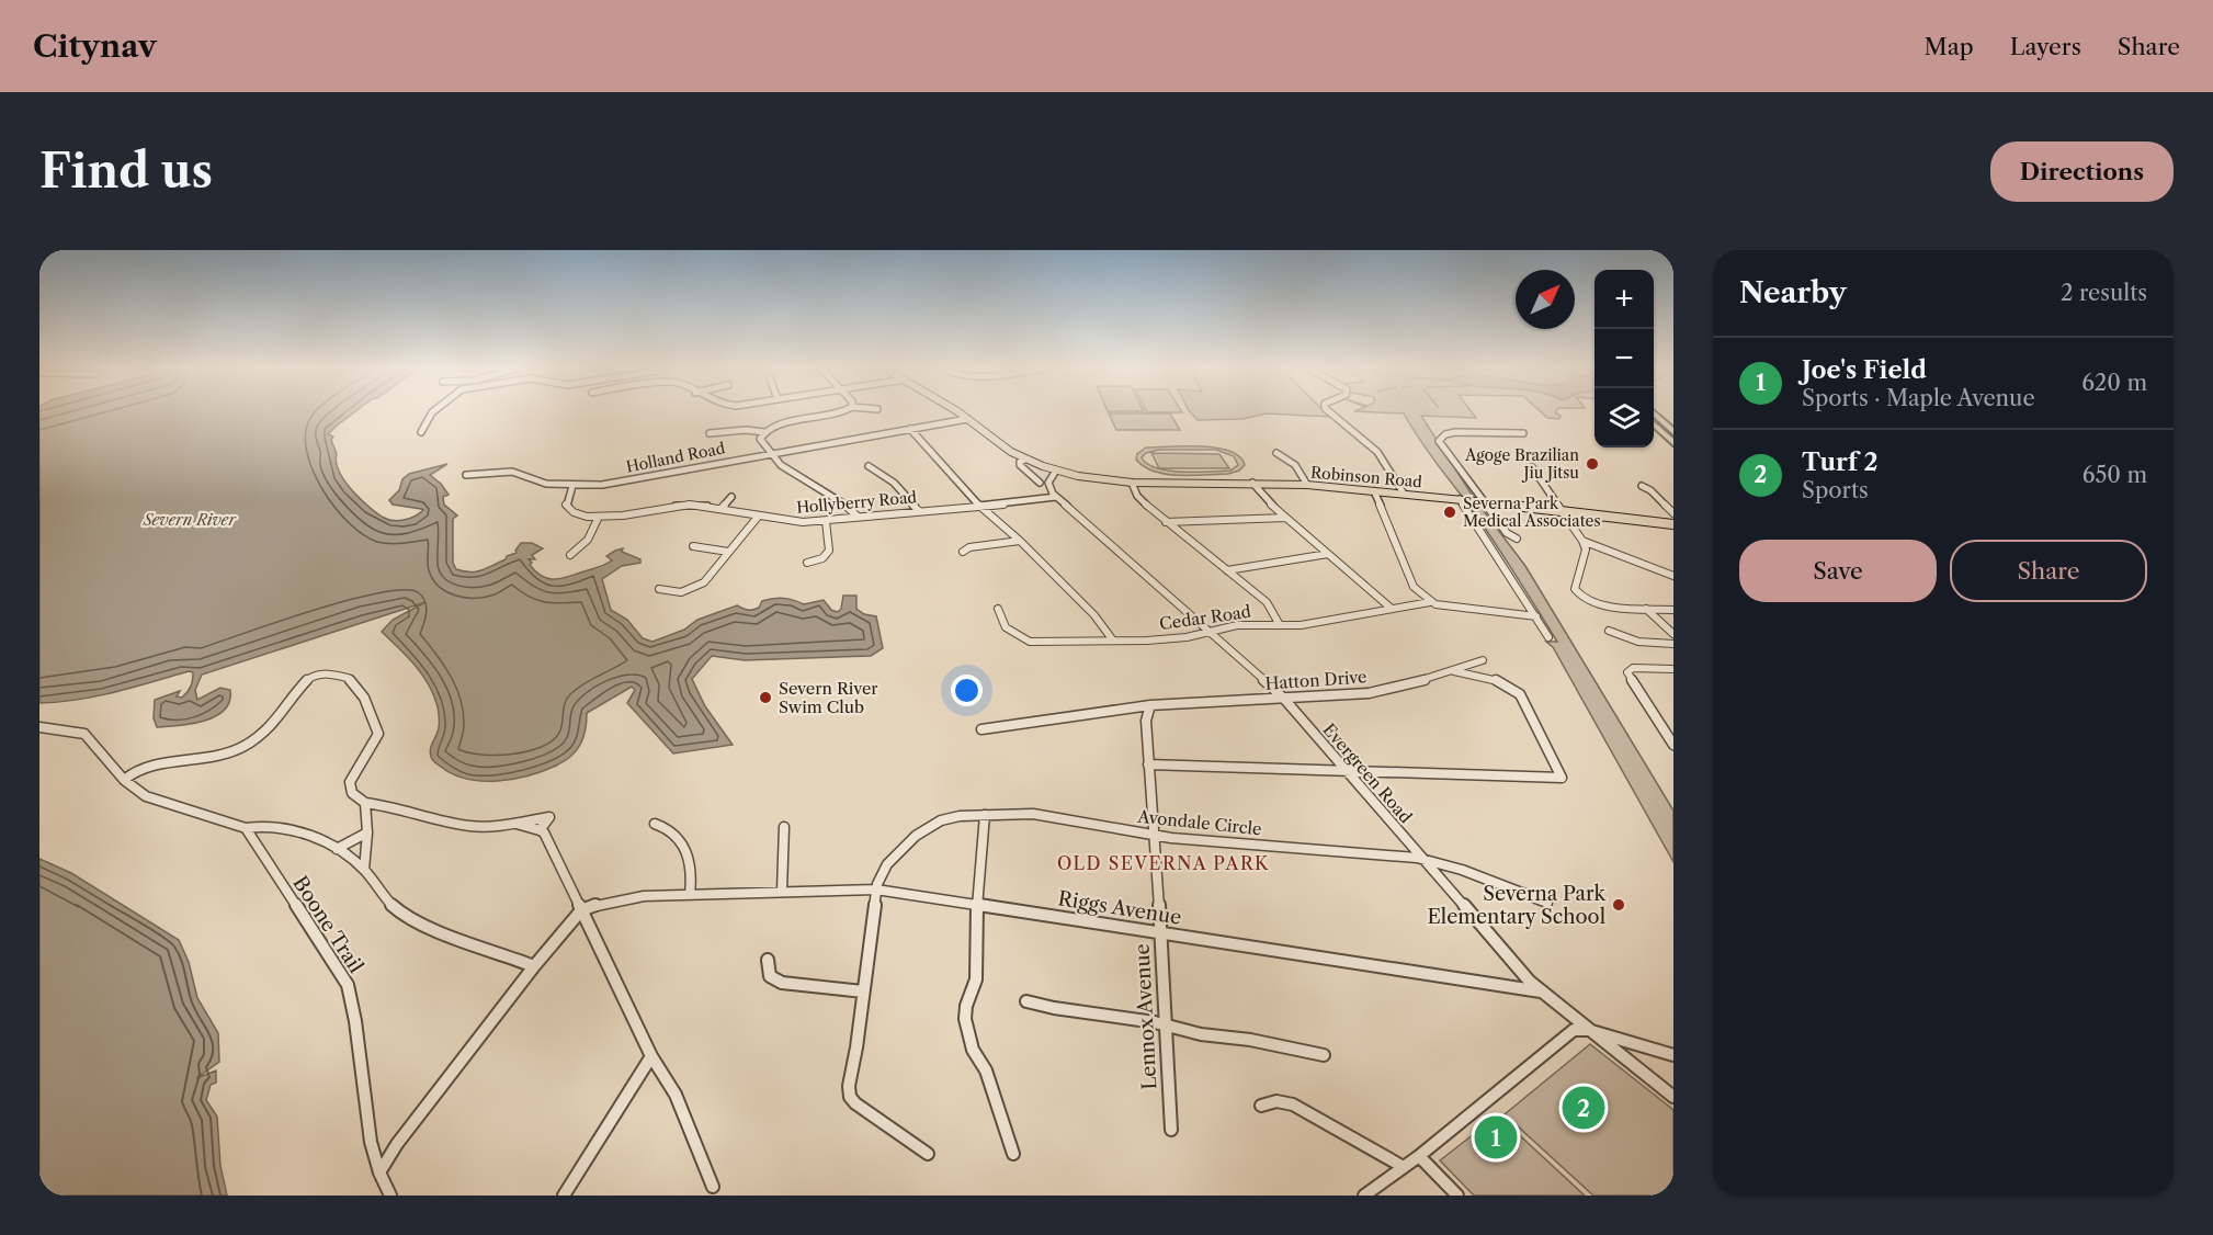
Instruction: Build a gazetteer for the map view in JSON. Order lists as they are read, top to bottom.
{
  "streets": {
    "main road": ["Robinson Road"],
    "street": [
      "Holland Road",
      "Hollyberry Road",
      "Cedar Road",
      "Hatton Drive",
      "Evergreen Road",
      "Avondale Circle",
      "Riggs Avenue",
      "Boone Trail",
      "Lennox Avenue"
    ]
  },
  "crossings": [
    ["Holland Road", "Robinson Road"],
    ["Holland Road", "Hollyberry Road"],
    ["Hollyberry Road", "Evergreen Road"],
    ["Cedar Road", "Evergreen Road"],
    ["Hatton Drive", "Evergreen Road"],
    ["Hatton Drive", "Lennox Avenue"],
    ["Evergreen Road", "Avondale Circle"],
    ["Evergreen Road", "Riggs Avenue"],
    ["Avondale Circle", "Riggs Avenue"],
    ["Avondale Circle", "Lennox Avenue"],
    ["Riggs Avenue", "Lennox Avenue"]
  ],
  "districts": ["OLD SEVERNA PARK"],
  "water": ["Severn River"],
  "places": [
    "Agoge Brazilian Jiu Jitsu",
    "Severna Park Medical Associates",
    "Severn River Swim Club",
    "Severna Park Elementary School"
  ],
  "north": "top right",
  "page": {
    "header": "Citynav",
    "nav": ["Map", "Layers", "Share"],
    "buttons": [
      "Directions",
      ["Save", "Share"]
    ],
    "title": "Find us",
    "heading": ["Nearby", "2 results"],
    "map_buttons": ["+", "−"],
    "list": [
      {
        "mark": "1",
        "name": "Joe's Field",
        "note": "Sports · Maple Avenue",
        "value": "620 m"
      },
      {
        "mark": "2",
        "name": "Turf 2",
        "note": "Sports",
        "value": "650 m"
      }
    ],
    "pins": ["2", "1"]
  }
}
